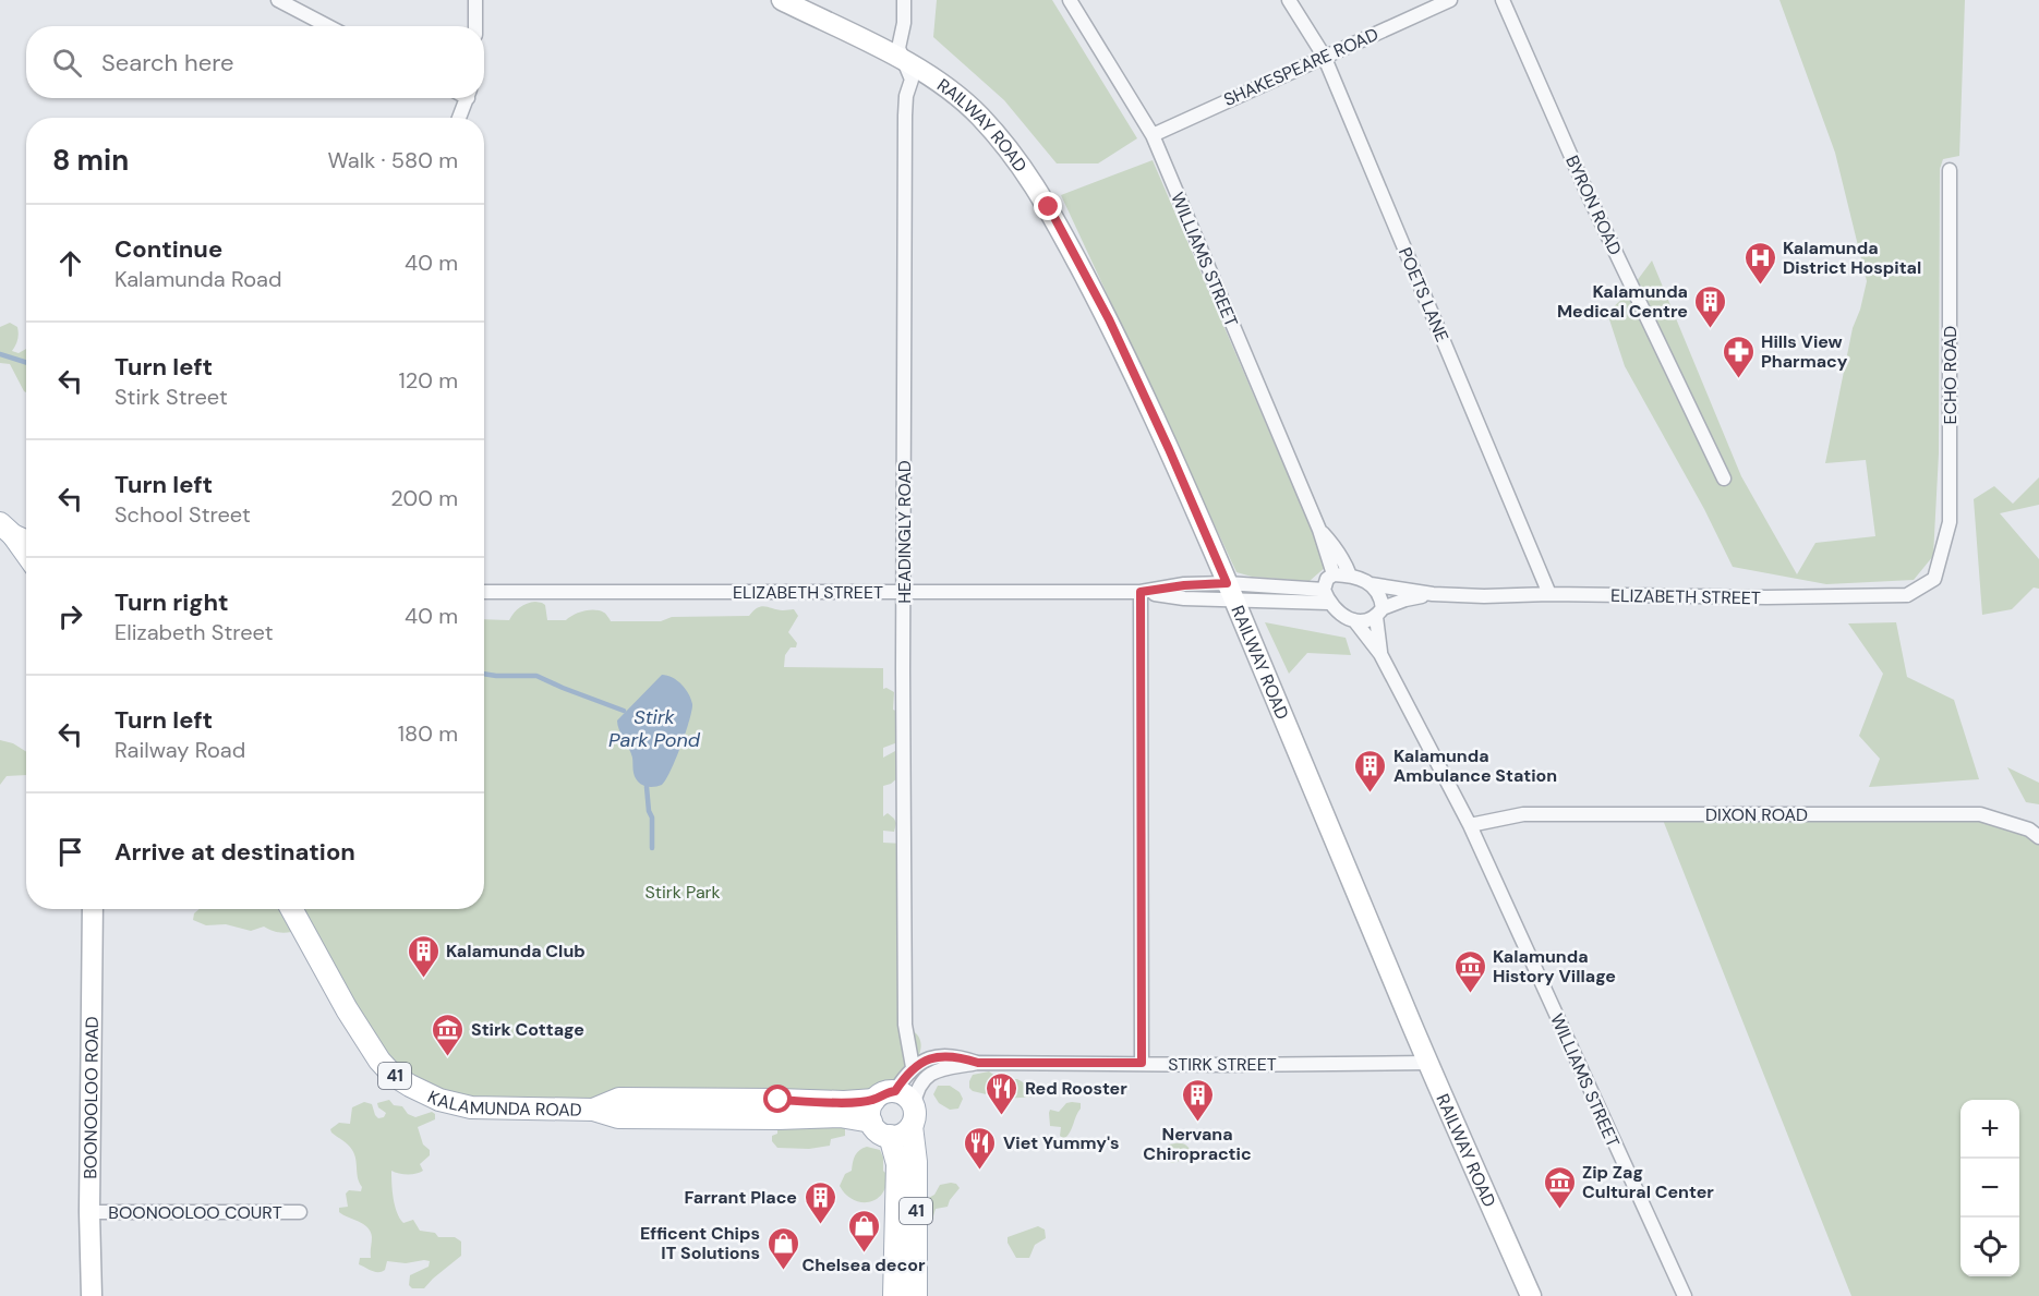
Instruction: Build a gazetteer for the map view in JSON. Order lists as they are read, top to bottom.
{
  "streets": {
    "main road": ["41", "KALAMUNDA ROAD"],
    "street": [
      "SHAKESPEARE ROAD",
      "RAILWAY ROAD",
      "BYRON ROAD",
      "WILLIAMS STREET",
      "POETS LANE",
      "ECHO ROAD",
      "HEADINGLY ROAD",
      "ELIZABETH STREET",
      "DIXON ROAD",
      "STIRK STREET",
      "BOONOOLOO ROAD",
      "BOONOOLOO COURT"
    ]
  },
  "crossings": [
    ["SHAKESPEARE ROAD", "WILLIAMS STREET"],
    ["SHAKESPEARE ROAD", "POETS LANE"],
    ["RAILWAY ROAD", "HEADINGLY ROAD"],
    ["RAILWAY ROAD", "ELIZABETH STREET"],
    ["RAILWAY ROAD", "STIRK STREET"],
    ["WILLIAMS STREET", "ELIZABETH STREET"],
    ["WILLIAMS STREET", "DIXON ROAD"],
    ["POETS LANE", "ELIZABETH STREET"],
    ["ECHO ROAD", "ELIZABETH STREET"],
    ["HEADINGLY ROAD", "ELIZABETH STREET"],
    ["HEADINGLY ROAD", "STIRK STREET"],
    ["STIRK STREET", "41"],
    ["STIRK STREET", "KALAMUNDA ROAD"],
    ["41", "KALAMUNDA ROAD"],
    ["BOONOOLOO ROAD", "BOONOOLOO COURT"]
  ],
  "water": ["Stirk Park Pond"],
  "parks": ["Stirk Park"],
  "places": {
    "hospital": ["Kalamunda District Hospital"],
    "building": [
      "Kalamunda Medical Centre",
      "Kalamunda Ambulance Station",
      "Kalamunda Club",
      "Nervana Chiropractic",
      "Farrant Place"
    ],
    "pharmacy": ["Hills View Pharmacy"],
    "museum": ["Kalamunda History Village", "Stirk Cottage", "Zip Zag Cultural Center"],
    "restaurant": ["Red Rooster", "Viet Yummy's"],
    "shop": ["Chelsea decor", "Efficent Chips IT Solutions"]
  },
  "page": {
    "search": "Search here",
    "heading": ["8 min", "Walk · 580 m"],
    "list": [
      ["Continue", "Kalamunda Road", "40 m"],
      ["Turn left", "Stirk Street", "120 m"],
      ["Turn left", "School Street", "200 m"],
      ["Turn right", "Elizabeth Street", "40 m"],
      ["Turn left", "Railway Road", "180 m"],
      "Arrive at destination"
    ],
    "map_buttons": ["+", "−"]
  }
}
